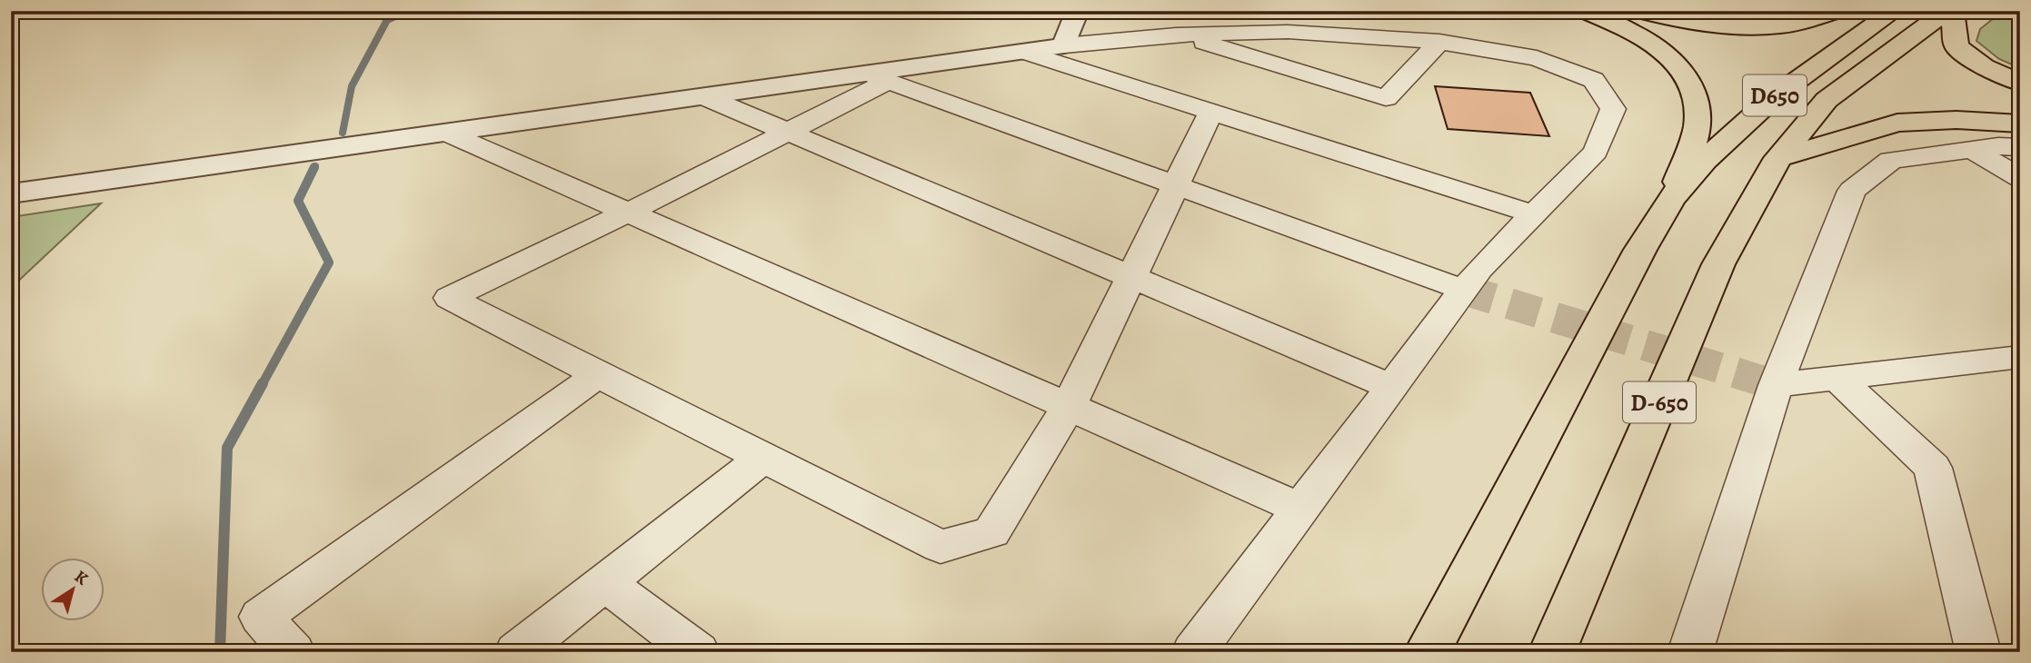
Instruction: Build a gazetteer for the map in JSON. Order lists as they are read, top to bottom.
{
  "streets": {
    "highway": ["D650", "D-650"]
  },
  "crossings": [
    ["D650", "D-650"]
  ],
  "north": "top right"
}
